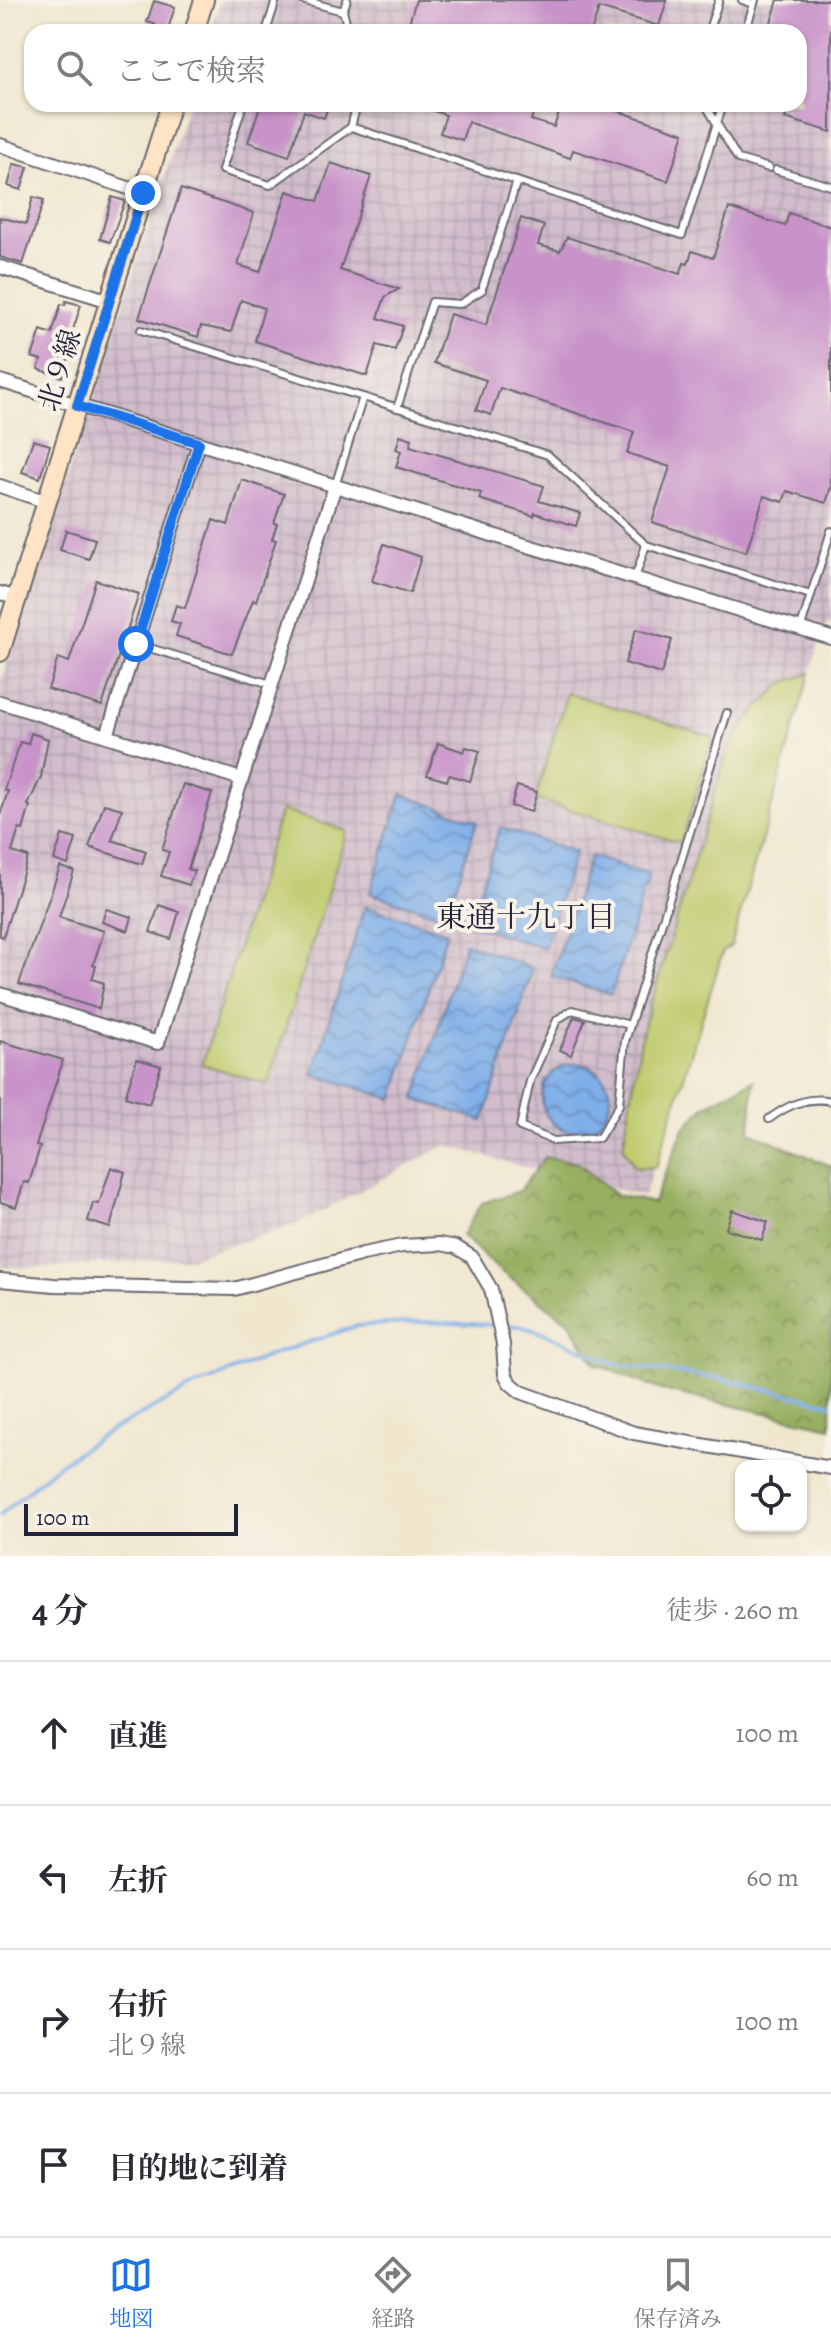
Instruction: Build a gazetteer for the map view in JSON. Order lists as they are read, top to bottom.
{
  "streets": {
    "street": ["北９線"]
  },
  "districts": ["東通十九丁目"],
  "scale_bar": "100 m",
  "page": {
    "search": "ここで検索",
    "scale": "100 m",
    "heading": ["4 分", "徒歩 · 260 m"],
    "list": [
      ["直進", "100 m"],
      ["左折", "60 m"],
      ["右折", "北９線", "100 m"],
      "目的地に到着"
    ],
    "nav": ["地図", "経路", "保存済み"]
  }
}
